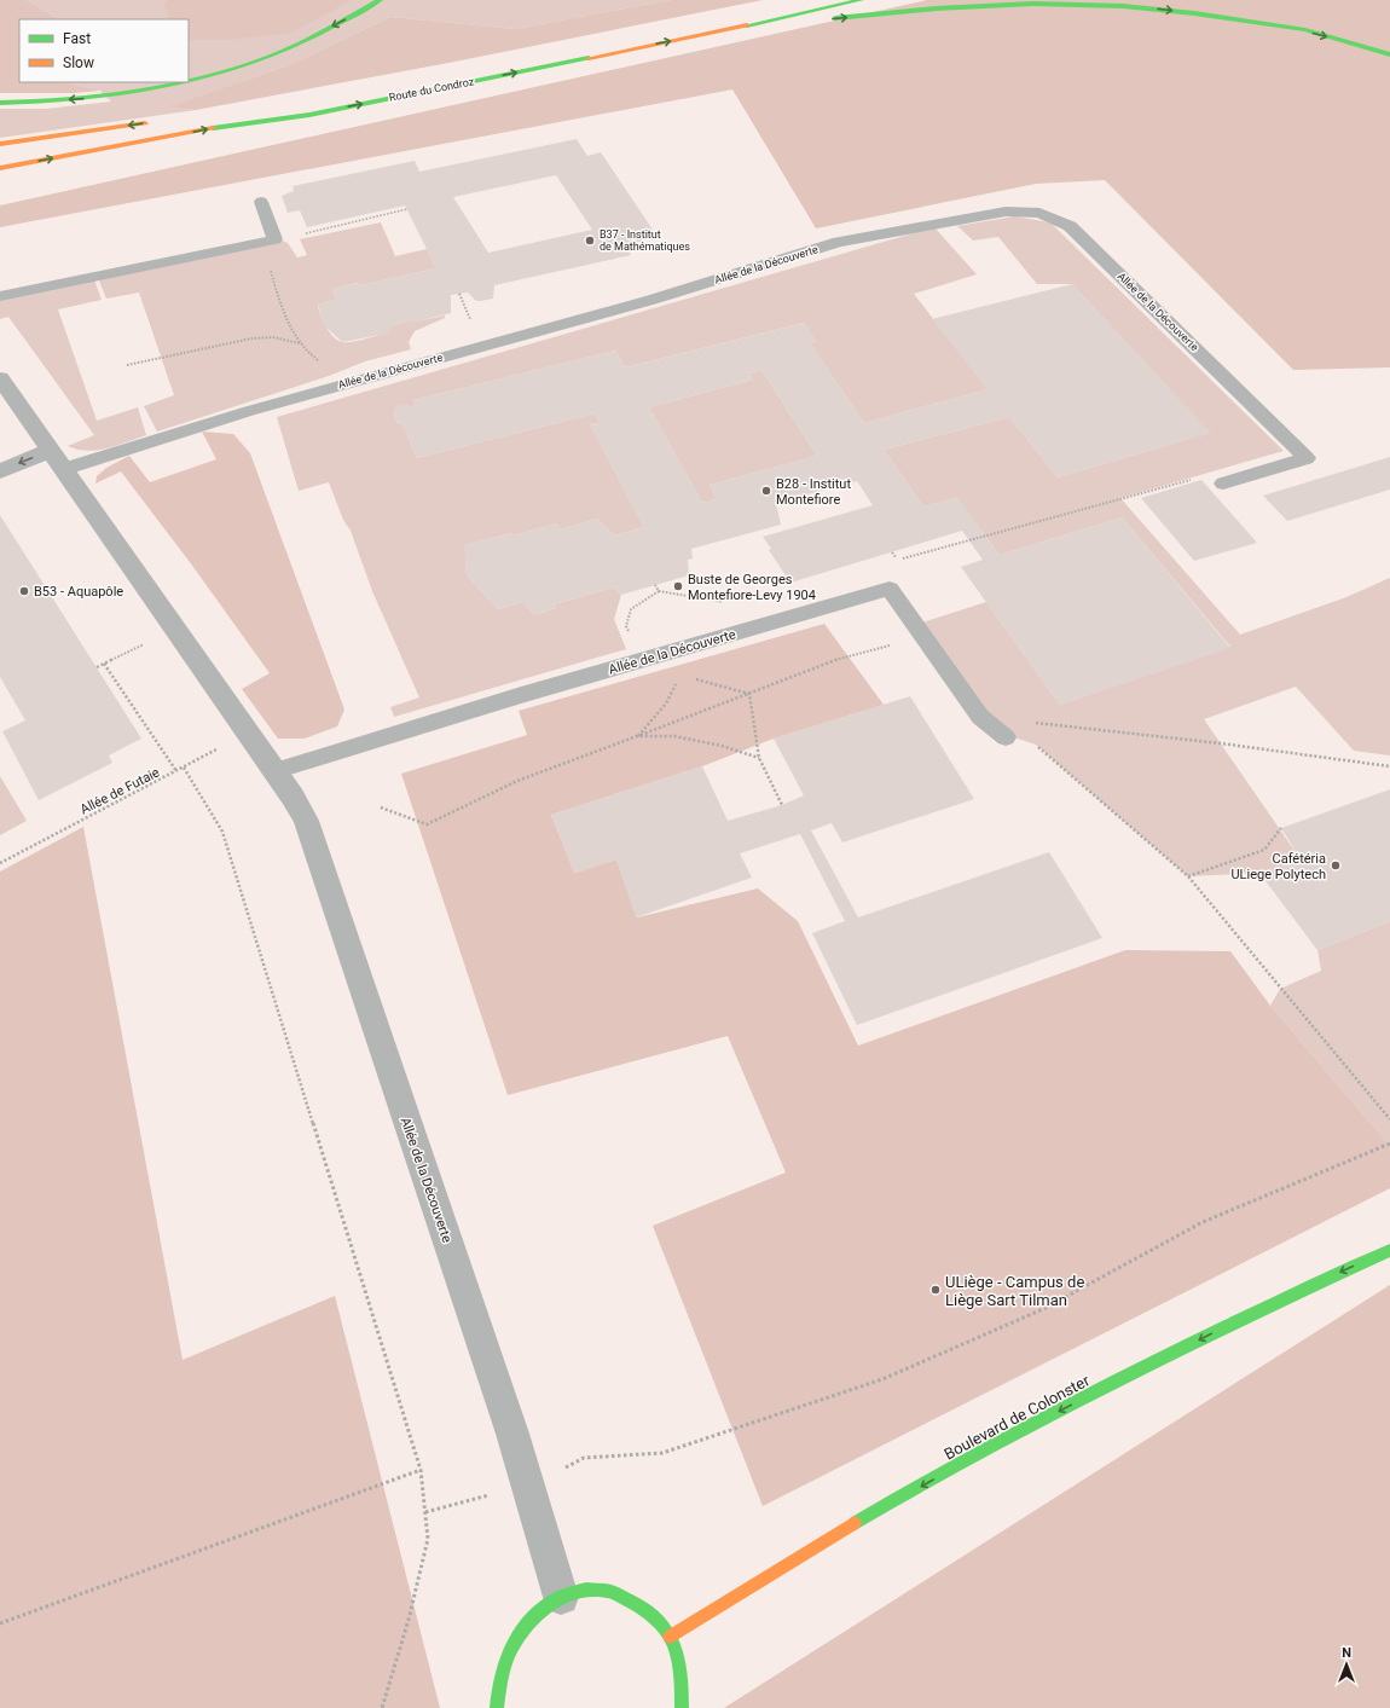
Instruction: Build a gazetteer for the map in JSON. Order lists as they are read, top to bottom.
{
  "streets": {
    "main road": ["Route du Condroz", "Boulevard de Colonster"],
    "street": ["Allée de la Découverte"],
    "path": ["Allée de Futaie"]
  },
  "crossings": [
    ["Allée de la Découverte", "Allée de Futaie"]
  ],
  "one_way": ["Boulevard de Colonster"],
  "places": [
    "B37 - Institut de Mathématiques",
    "B28 - Institut Montefiore",
    "Buste de Georges Montefiore-Levy 1904",
    "B53 - Aquapôle",
    "Cafétéria ULiege Polytech",
    "ULiège - Campus de Liège Sart Tilman"
  ],
  "legend": ["Fast", "Slow"],
  "north": "top"
}
